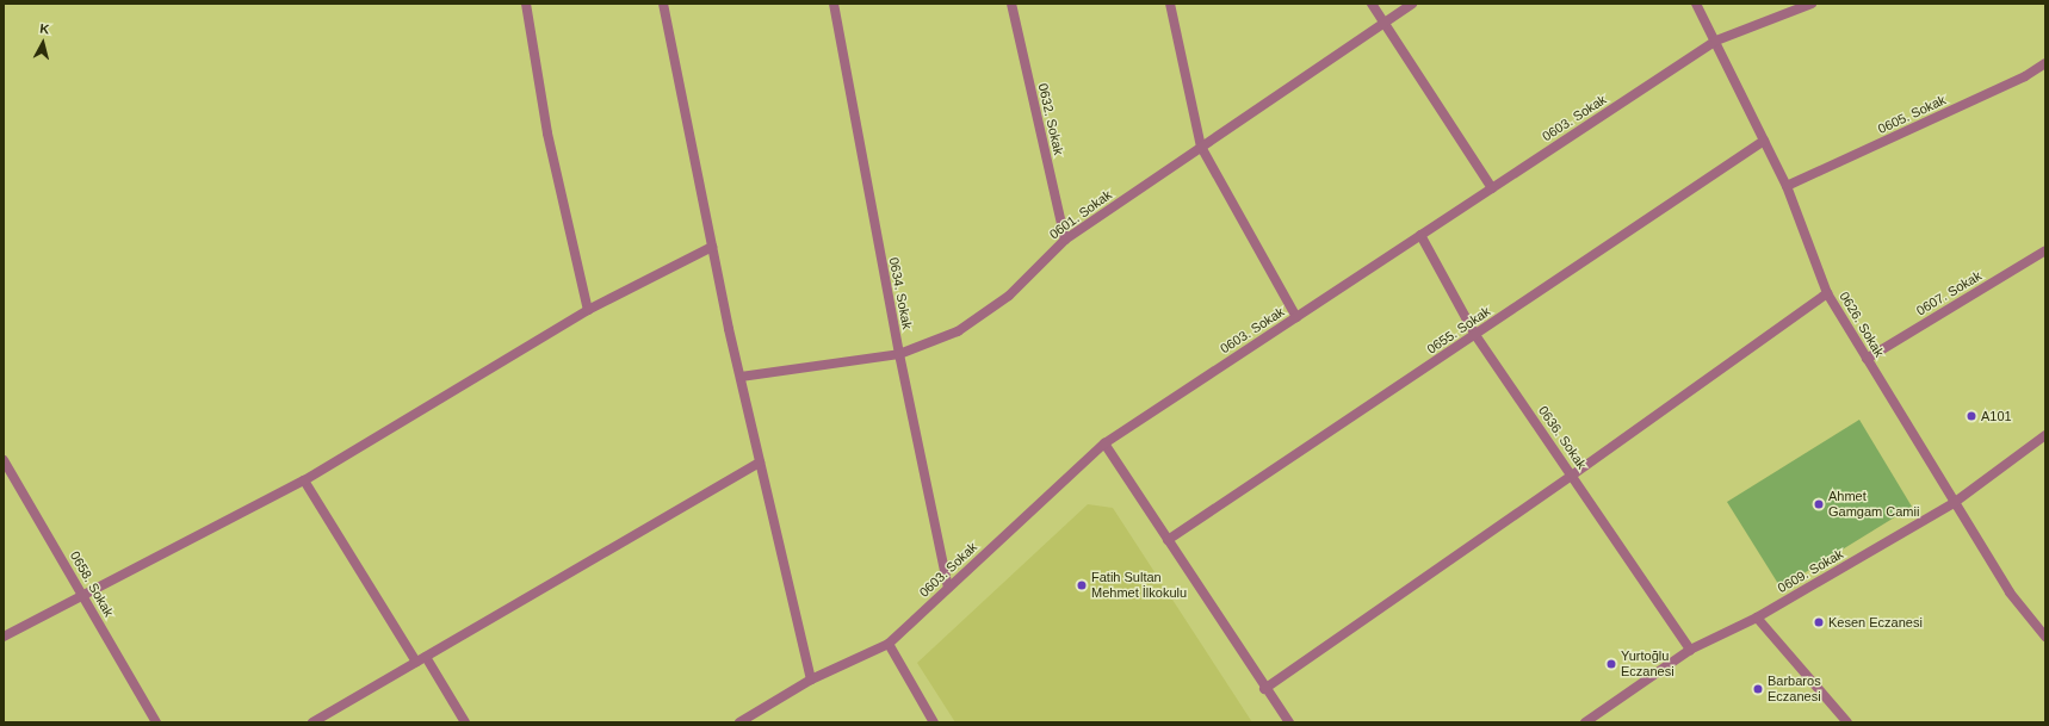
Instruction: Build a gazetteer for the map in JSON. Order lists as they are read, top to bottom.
{
  "streets": {
    "street": [
      "0605. Sokak",
      "0603. Sokak",
      "0632. Sokak",
      "0601. Sokak",
      "0634. Sokak",
      "0607. Sokak",
      "0626. Sokak",
      "0655. Sokak",
      "0636. Sokak",
      "0609. Sokak",
      "0658. Sokak"
    ]
  },
  "crossings": [
    ["0605. Sokak", "0626. Sokak"],
    ["0603. Sokak", "0634. Sokak"],
    ["0603. Sokak", "0626. Sokak"],
    ["0603. Sokak", "0636. Sokak"],
    ["0632. Sokak", "0601. Sokak"],
    ["0601. Sokak", "0634. Sokak"],
    ["0607. Sokak", "0626. Sokak"],
    ["0626. Sokak", "0655. Sokak"],
    ["0626. Sokak", "0609. Sokak"],
    ["0655. Sokak", "0636. Sokak"],
    ["0636. Sokak", "0609. Sokak"]
  ],
  "places": [
    "A101",
    "Ahmet Gamgam Camii",
    "Fatih Sultan Mehmet İlkokulu",
    "Kesen Eczanesi",
    "Yurtoğlu Eczanesi",
    "Barbaros Eczanesi"
  ],
  "north": "top"
}
